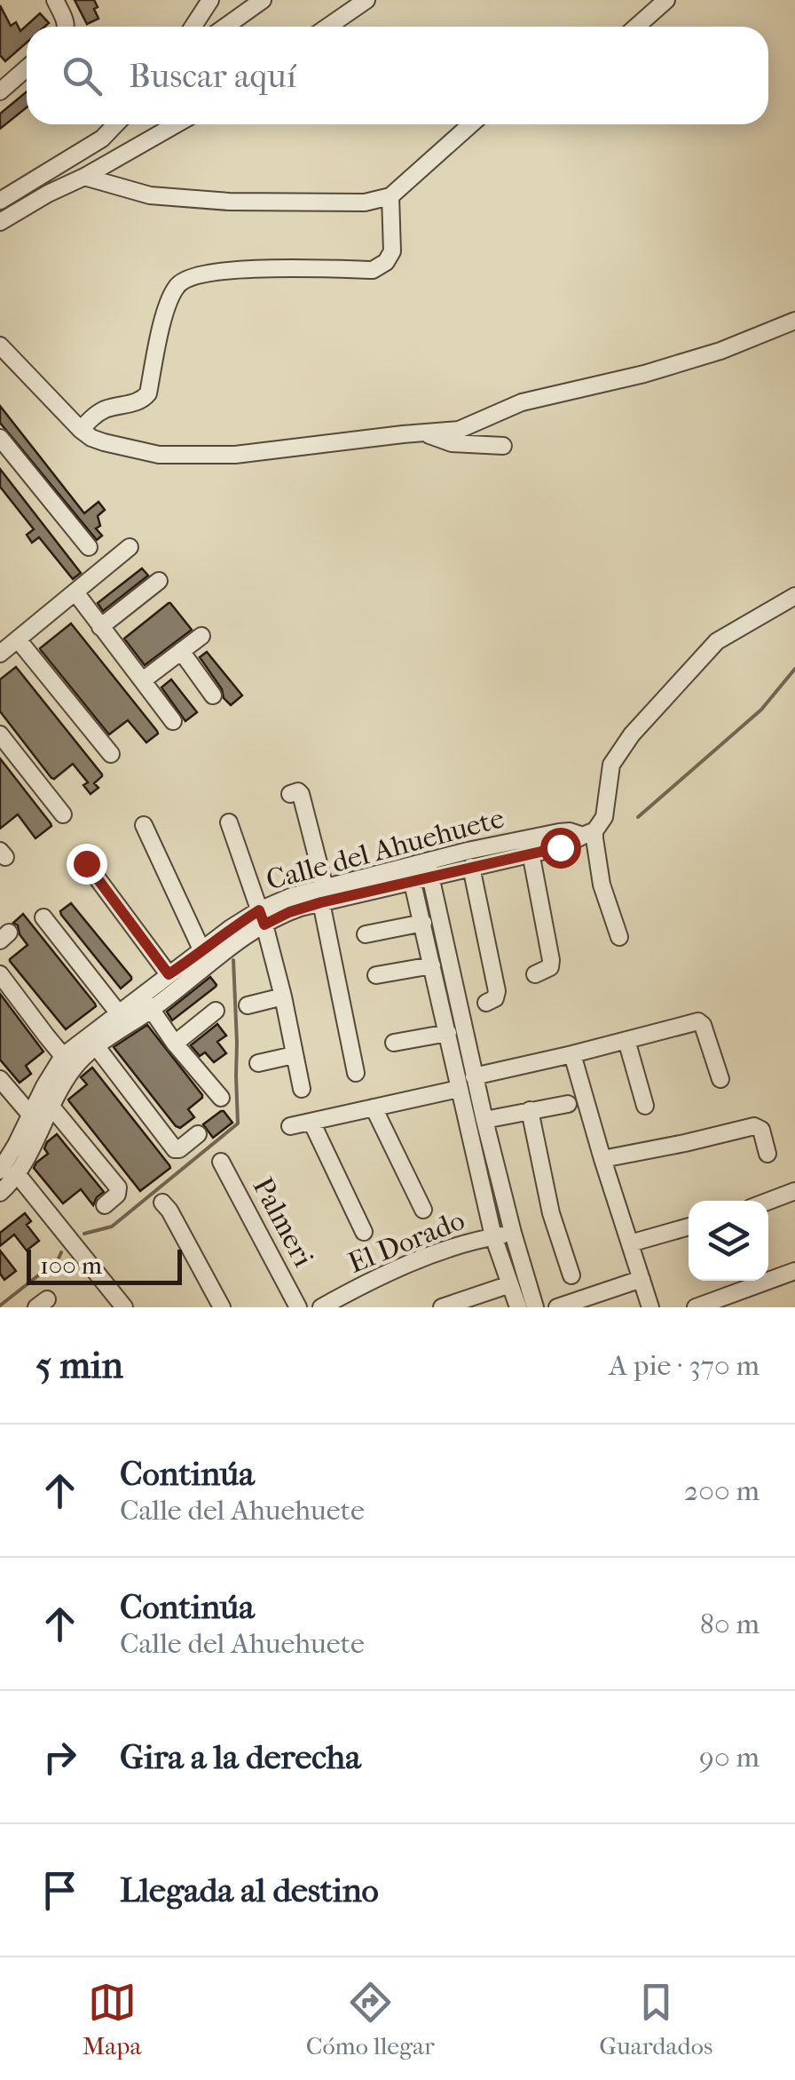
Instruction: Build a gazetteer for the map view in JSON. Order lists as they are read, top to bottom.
{
  "streets": {
    "street": ["Calle del Ahuehuete", "Palmeri", "El Dorado"]
  },
  "scale_bar": "100 m",
  "page": {
    "search": "Buscar aquí",
    "scale": "100 m",
    "heading": ["5 min", "A pie · 370 m"],
    "list": [
      ["Continúa", "Calle del Ahuehuete", "200 m"],
      ["Continúa", "Calle del Ahuehuete", "80 m"],
      ["Gira a la derecha", "90 m"],
      "Llegada al destino"
    ],
    "nav": ["Mapa", "Cómo llegar", "Guardados"]
  }
}
